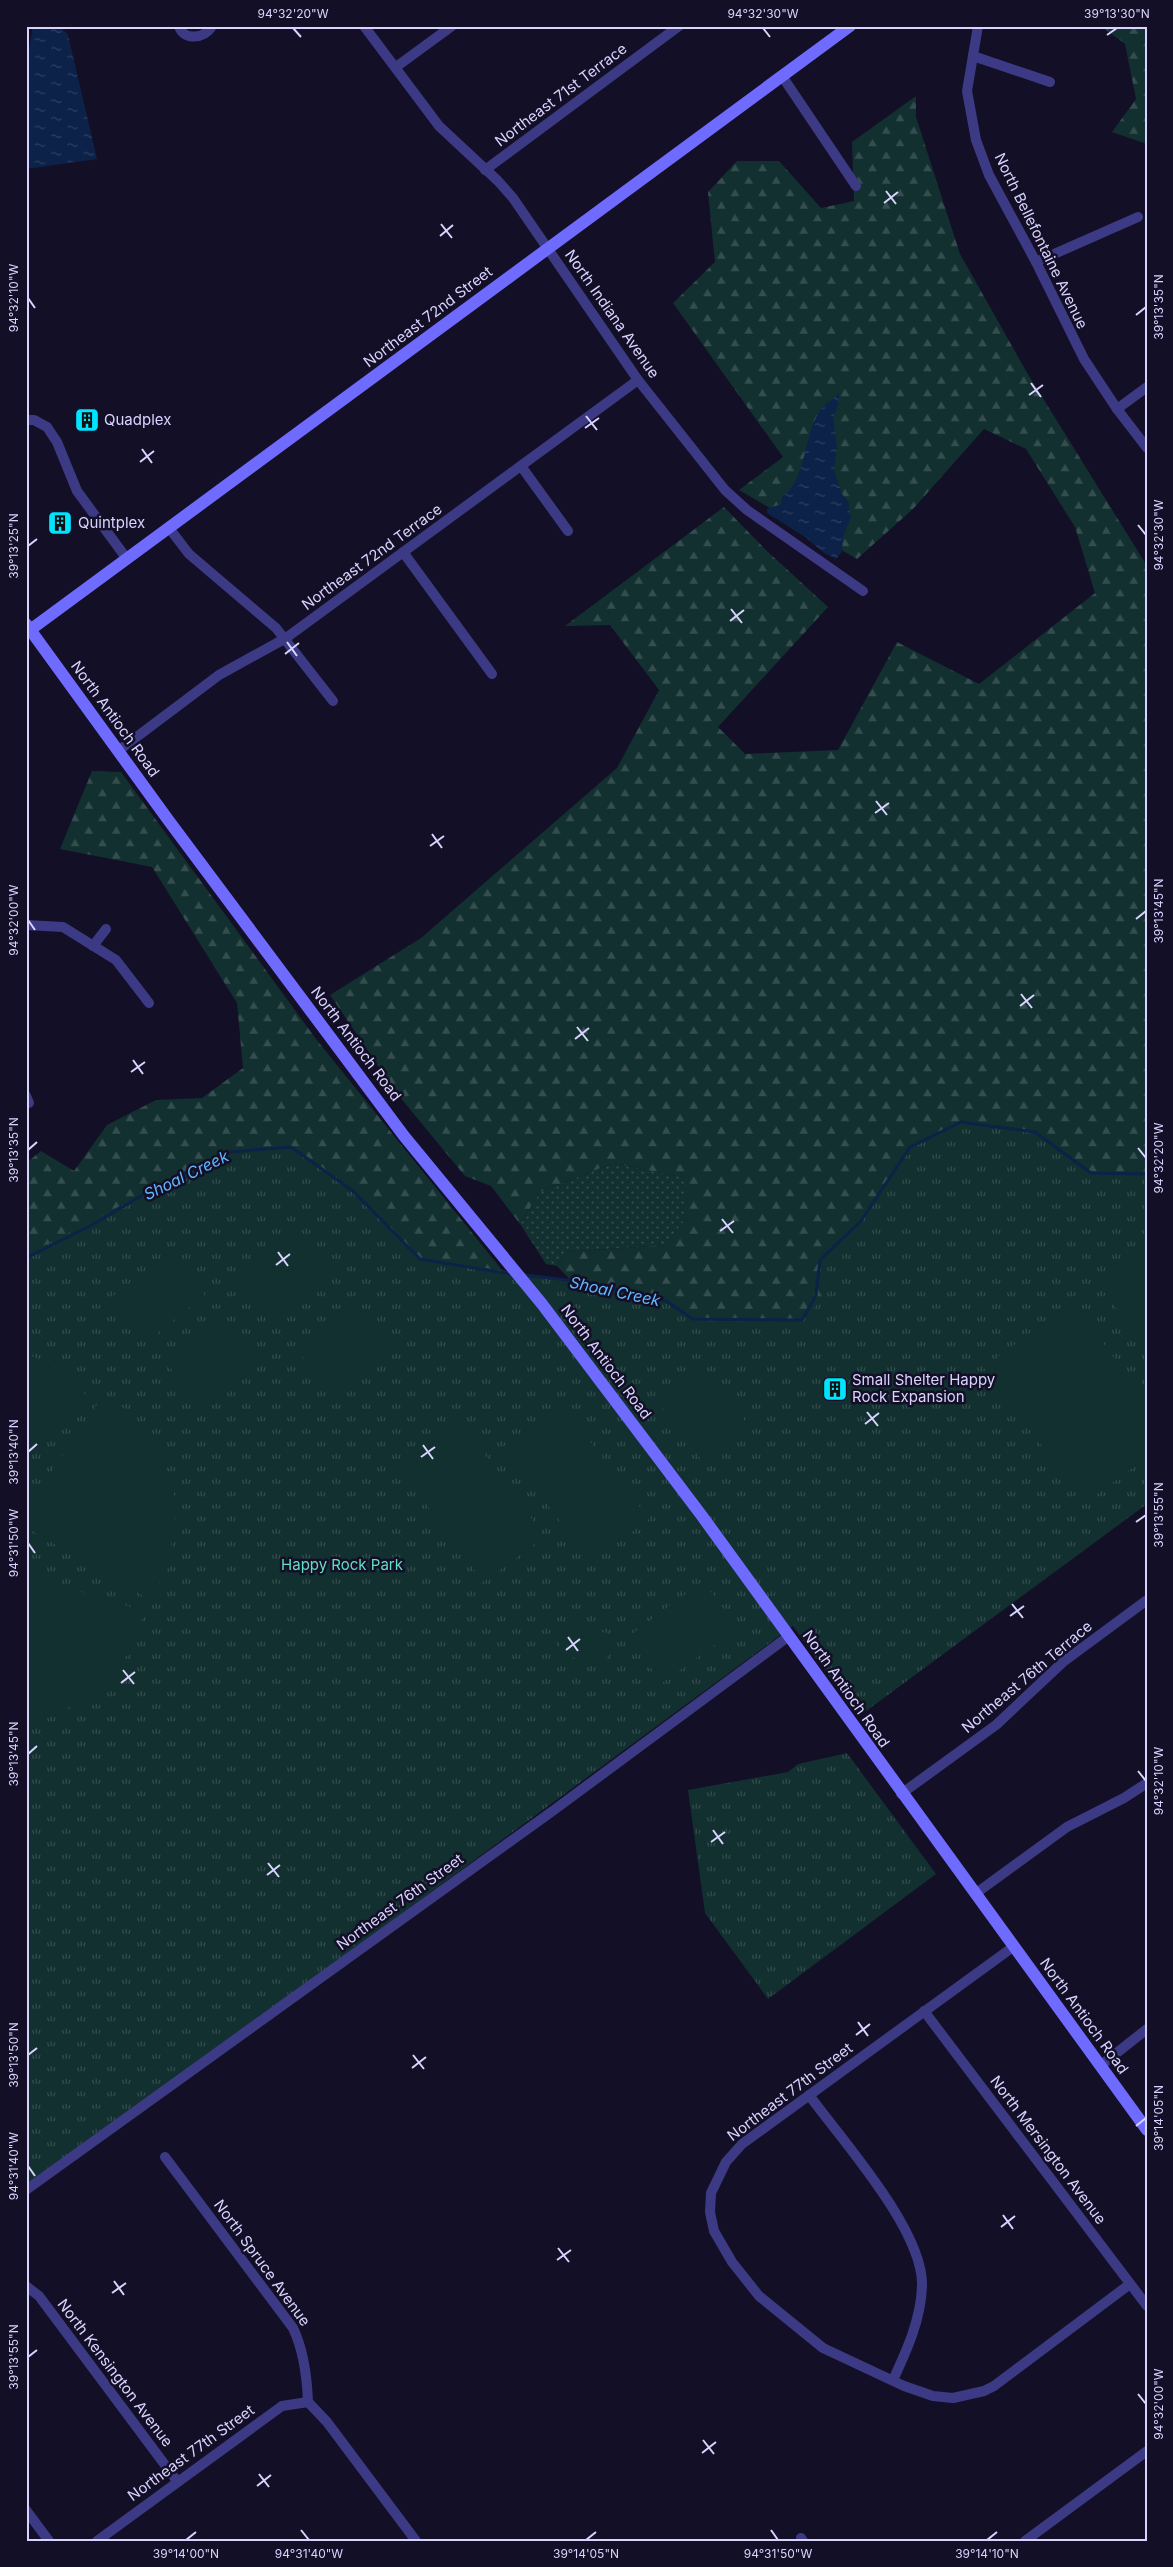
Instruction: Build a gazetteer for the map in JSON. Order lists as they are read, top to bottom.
{
  "streets": {
    "street": [
      "Northeast 71st Terrace",
      "North Bellefontaine Avenue",
      "North Indiana Avenue",
      "Northeast 72nd Street",
      "Northeast 72nd Terrace",
      "North Antioch Road",
      "Northeast 76th Terrace",
      "Northeast 76th Street",
      "Northeast 77th Street",
      "North Mersington Avenue",
      "North Spruce Avenue",
      "North Kensington Avenue"
    ]
  },
  "crossings": [
    ["Northeast 71st Terrace", "North Indiana Avenue"],
    ["North Indiana Avenue", "Northeast 72nd Street"],
    ["North Indiana Avenue", "Northeast 72nd Terrace"],
    ["Northeast 72nd Street", "North Antioch Road"],
    ["Northeast 72nd Terrace", "North Antioch Road"],
    ["North Antioch Road", "Northeast 76th Terrace"],
    ["North Antioch Road", "Northeast 76th Street"],
    ["North Antioch Road", "Northeast 77th Street"],
    ["Northeast 77th Street", "North Mersington Avenue"],
    ["Northeast 77th Street", "North Spruce Avenue"],
    ["Northeast 77th Street", "North Kensington Avenue"]
  ],
  "water": ["Shoal Creek"],
  "parks": ["Happy Rock Park"],
  "places": {
    "building": ["Quadplex", "Quintplex", "Small Shelter Happy Rock Expansion"]
  },
  "coordinates": [
    "94°32'20\"W",
    "94°32'30\"W",
    "39°13'30\"N",
    "94°32'10\"W",
    "39°13'35\"N",
    "39°13'25\"N",
    "39°13'45\"N",
    "94°32'00\"W",
    "39°13'40\"N",
    "39°13'55\"N",
    "94°31'50\"W",
    "39°13'50\"N",
    "39°14'05\"N",
    "94°31'40\"W",
    "39°14'00\"N",
    "39°14'10\"N"
  ]
}
